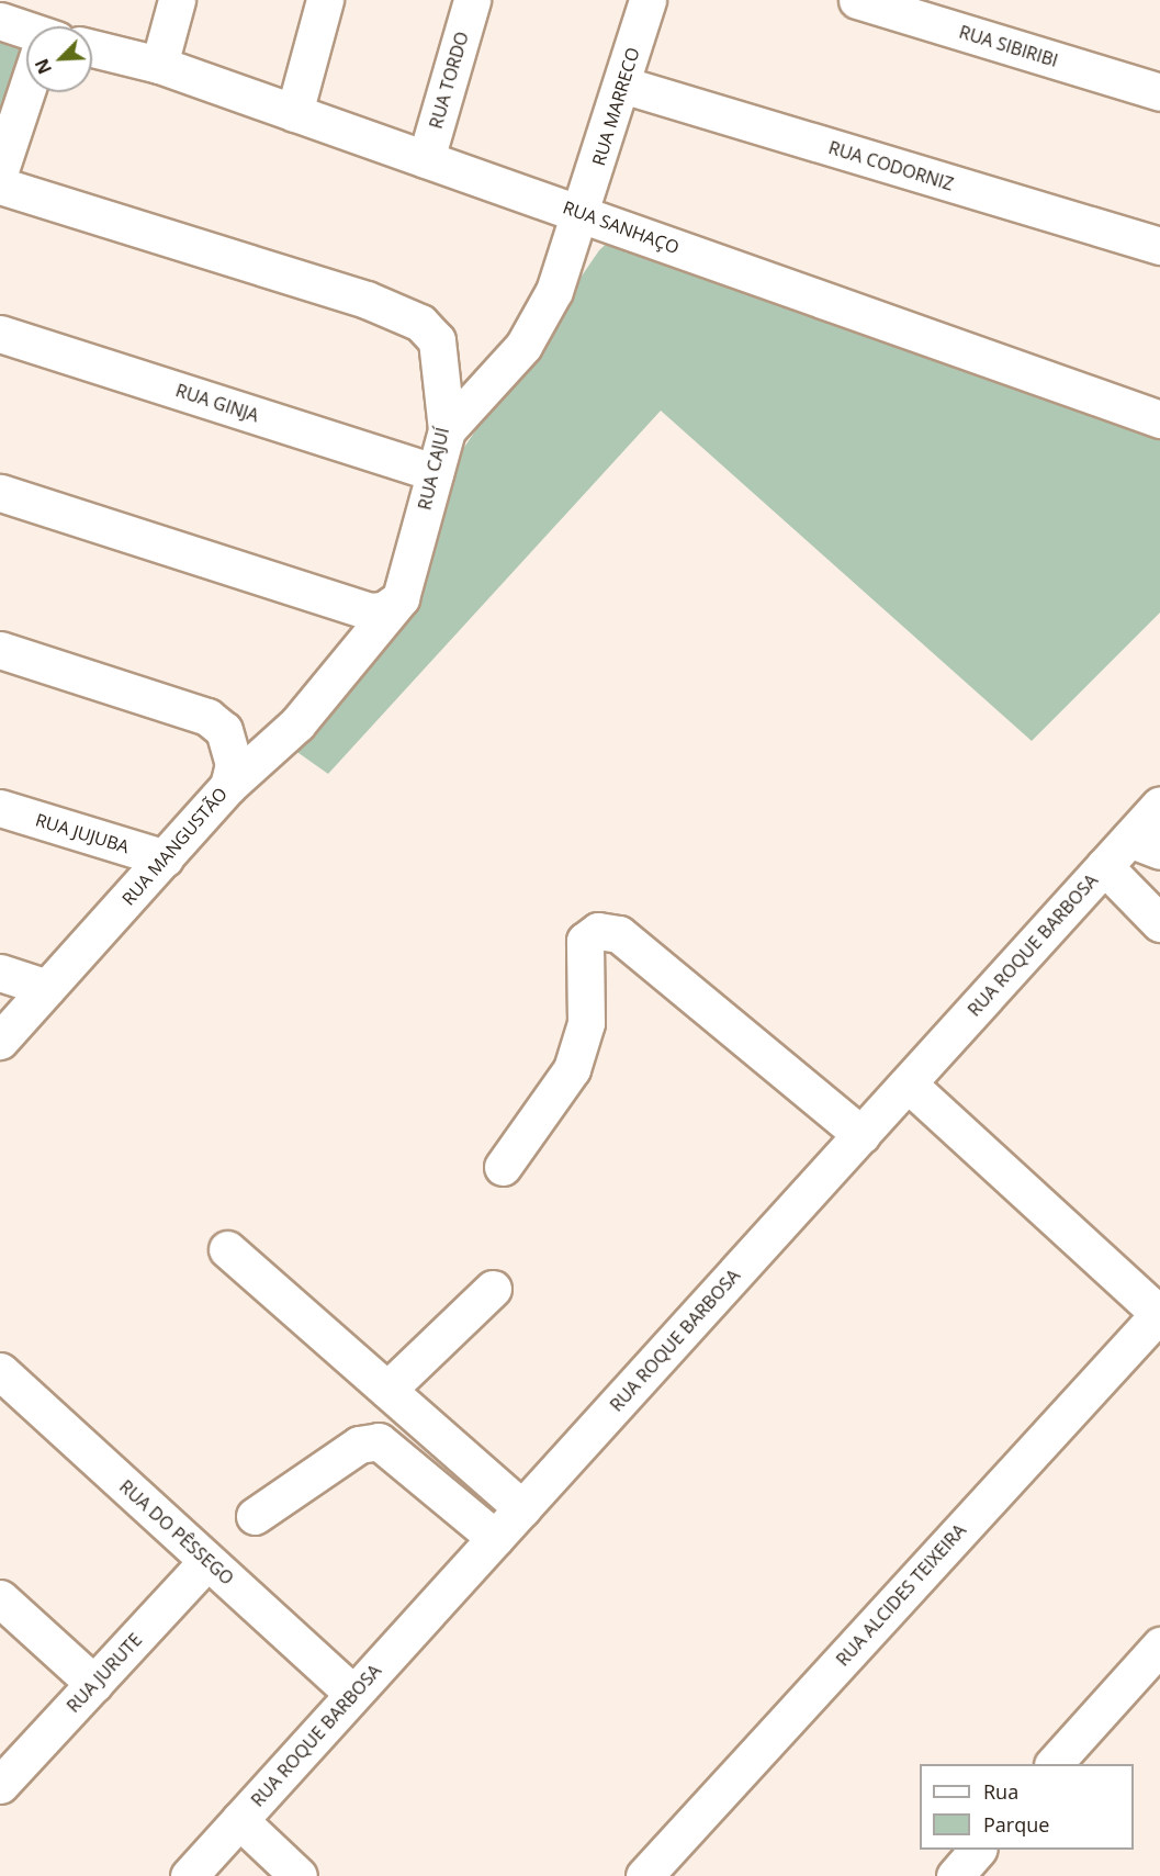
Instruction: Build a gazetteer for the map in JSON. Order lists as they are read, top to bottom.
{
  "streets": {
    "street": [
      "RUA SIBIRIBI",
      "RUA TORDO",
      "RUA MARRECO",
      "RUA CODORNIZ",
      "RUA SANHAÇO",
      "RUA GINJA",
      "RUA CAJUÍ",
      "RUA JUJUBA",
      "RUA MANGUSTÃO",
      "RUA ROQUE BARBOSA",
      "RUA DO PÊSSEGO",
      "RUA ALCIDES TEIXEIRA",
      "RUA JURUTE"
    ]
  },
  "crossings": [
    ["RUA TORDO", "RUA SANHAÇO"],
    ["RUA MARRECO", "RUA CODORNIZ"],
    ["RUA MARRECO", "RUA SANHAÇO"],
    ["RUA MARRECO", "RUA CAJUÍ"],
    ["RUA GINJA", "RUA CAJUÍ"],
    ["RUA JUJUBA", "RUA MANGUSTÃO"],
    ["RUA ROQUE BARBOSA", "RUA DO PÊSSEGO"],
    ["RUA DO PÊSSEGO", "RUA JURUTE"]
  ],
  "legend": ["Rua", "Parque"],
  "north": "bottom left"
}
